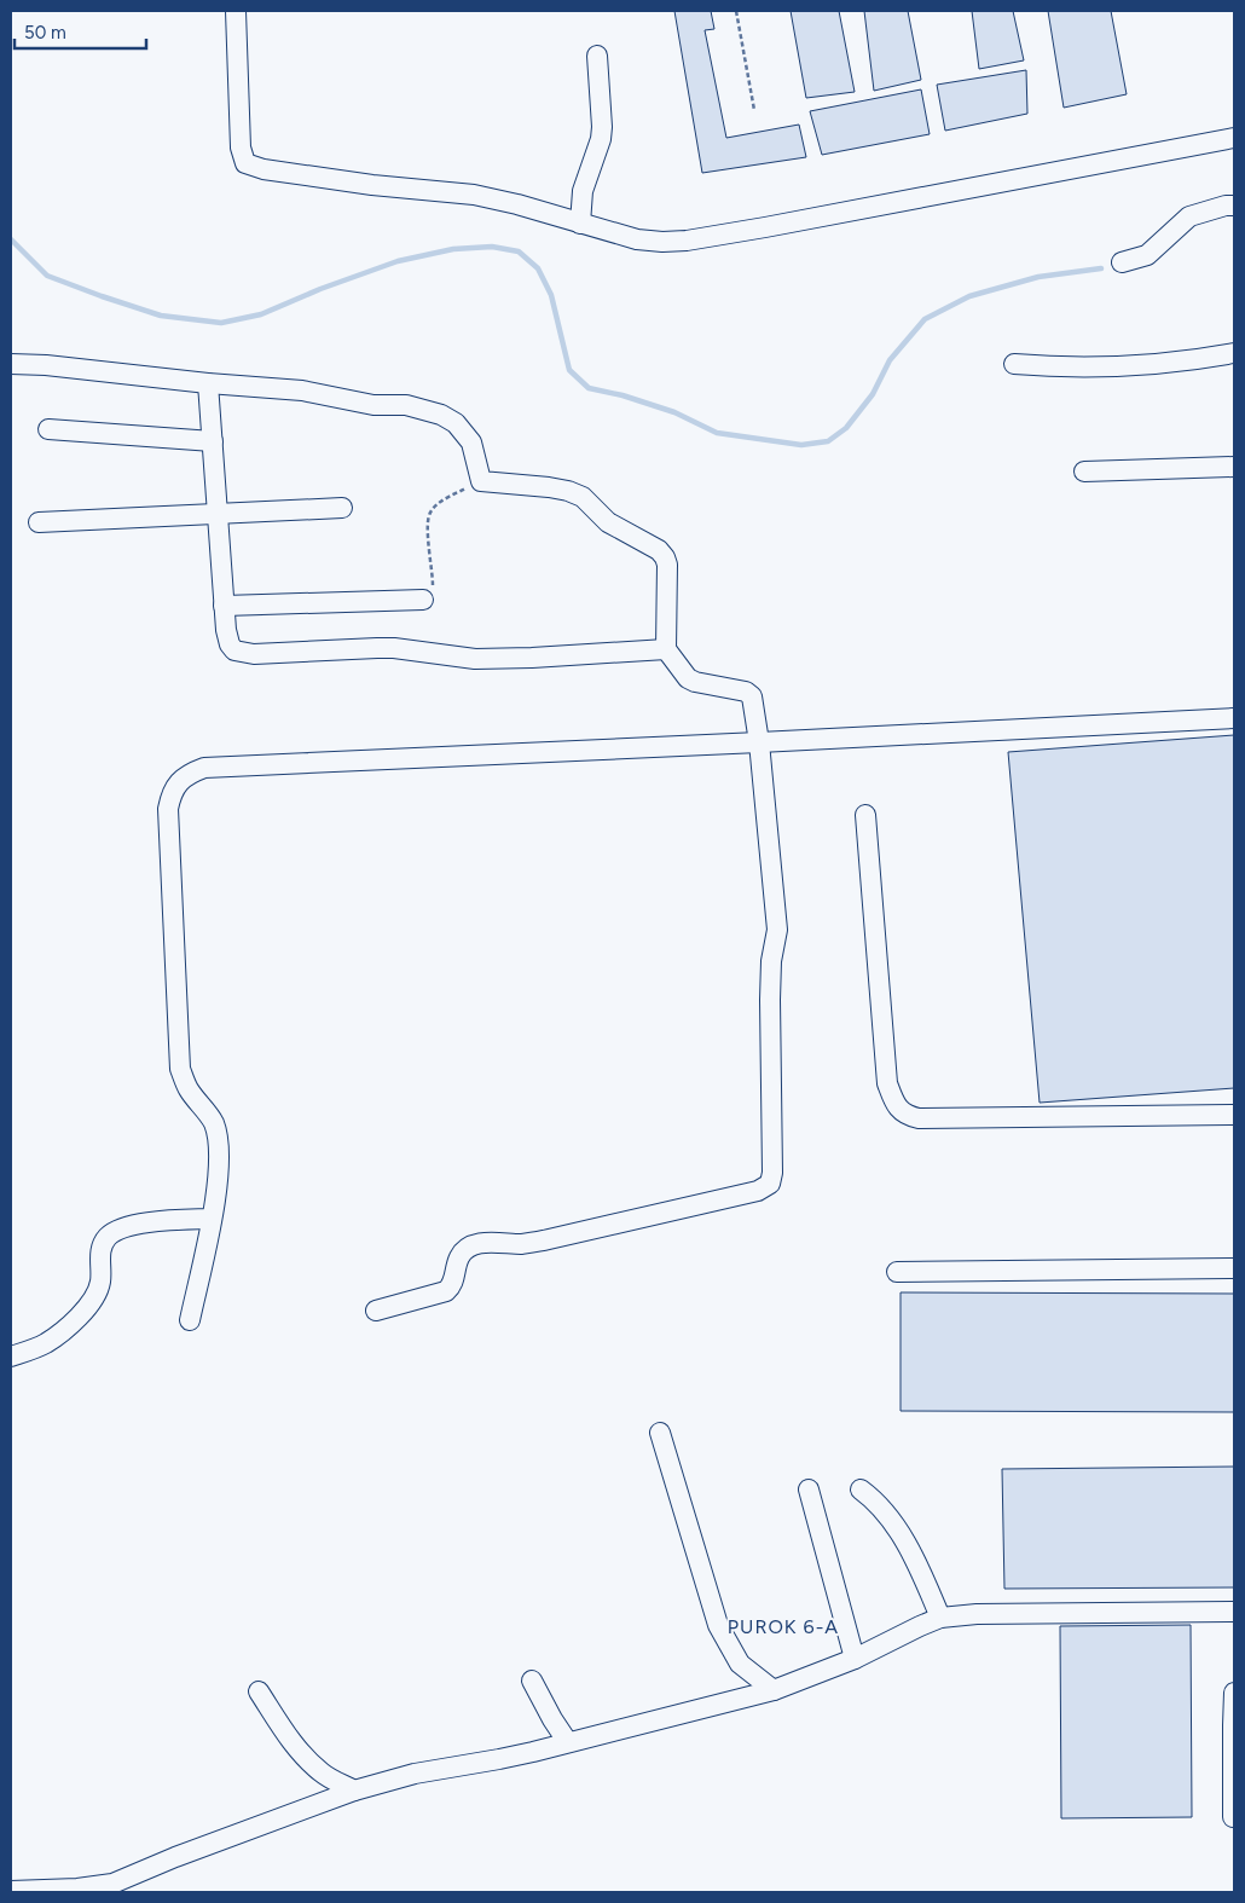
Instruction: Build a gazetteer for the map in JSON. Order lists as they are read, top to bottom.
{
  "districts": ["PUROK 6-A"],
  "scale_bar": "50 m"
}
